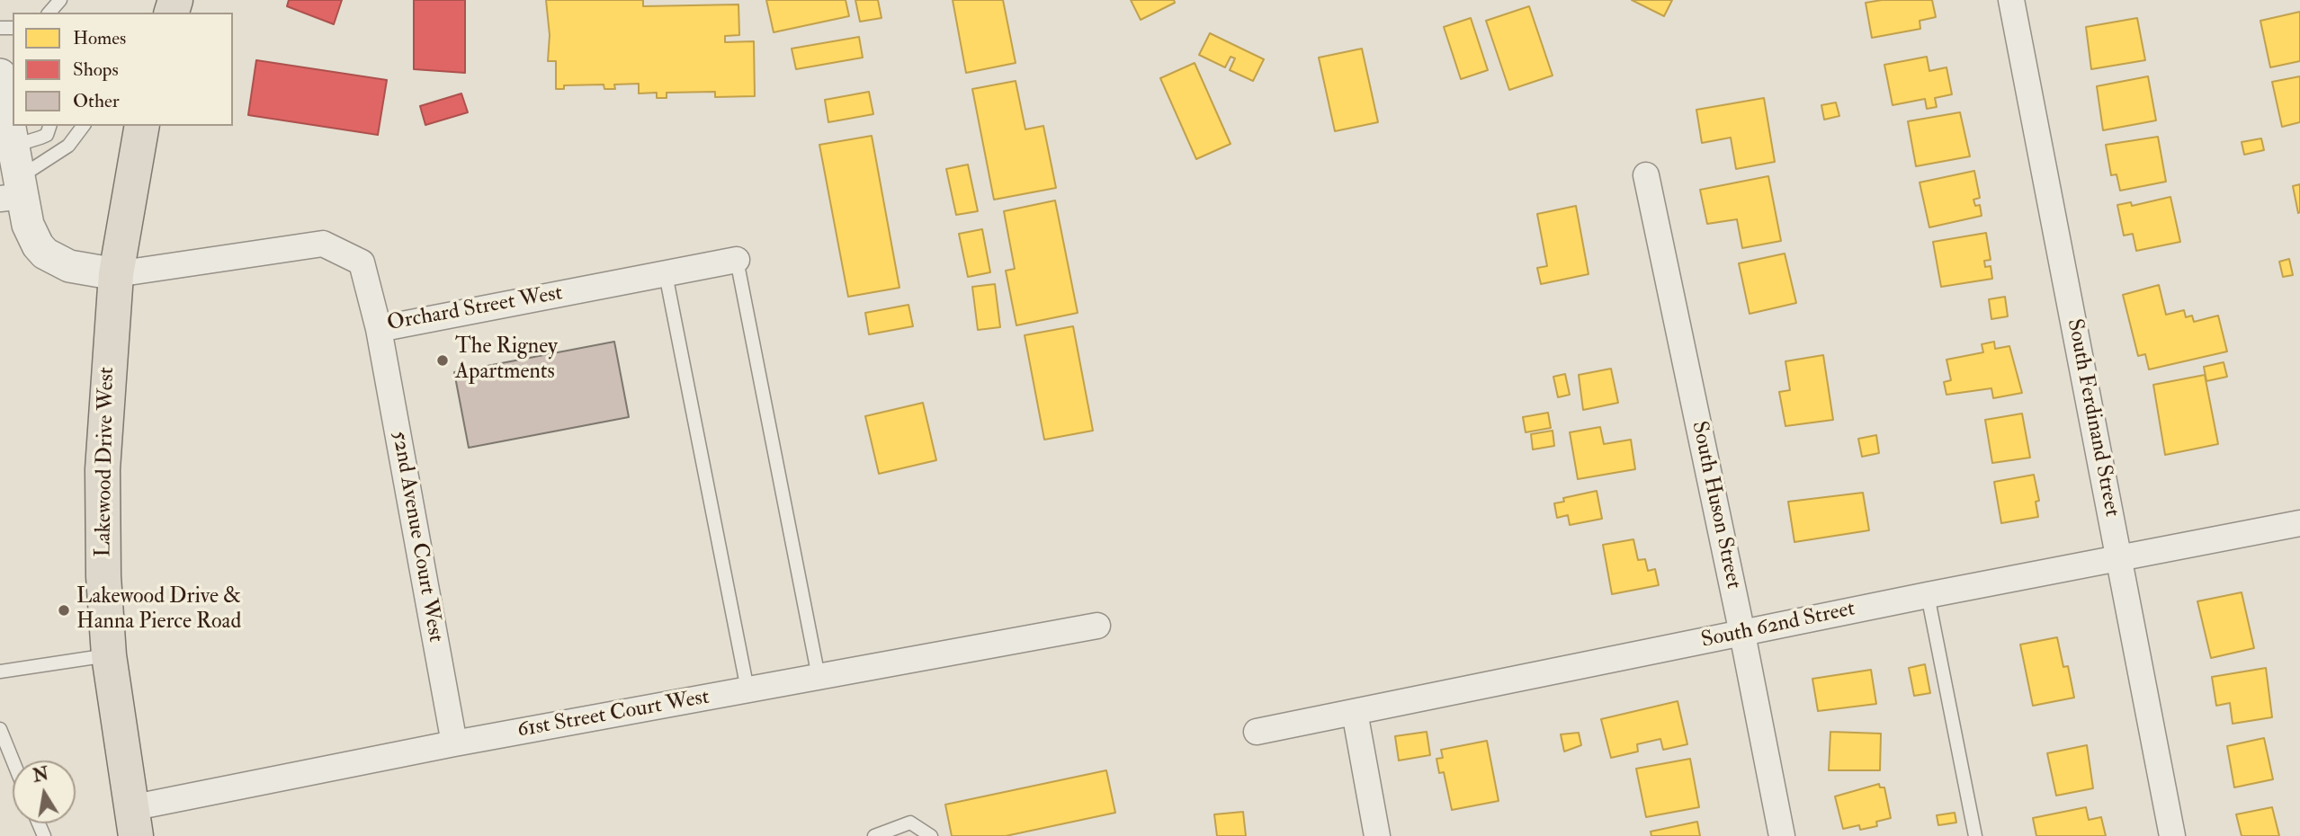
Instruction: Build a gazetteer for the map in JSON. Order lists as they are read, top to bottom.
{
  "streets": {
    "main road": ["Lakewood Drive West"],
    "street": [
      "Orchard Street West",
      "South Ferdinand Street",
      "South Huson Street",
      "52nd Avenue Court West",
      "South 62nd Street",
      "61st Street Court West"
    ]
  },
  "crossings": [
    ["Orchard Street West", "Lakewood Drive West"],
    ["Orchard Street West", "52nd Avenue Court West"],
    ["South Ferdinand Street", "South 62nd Street"],
    ["Lakewood Drive West", "61st Street Court West"],
    ["South Huson Street", "South 62nd Street"],
    ["52nd Avenue Court West", "61st Street Court West"]
  ],
  "places": ["The Rigney Apartments", "Lakewood Drive & Hanna Pierce Road"],
  "legend": ["Homes", "Shops", "Other"],
  "north": "top"
}
